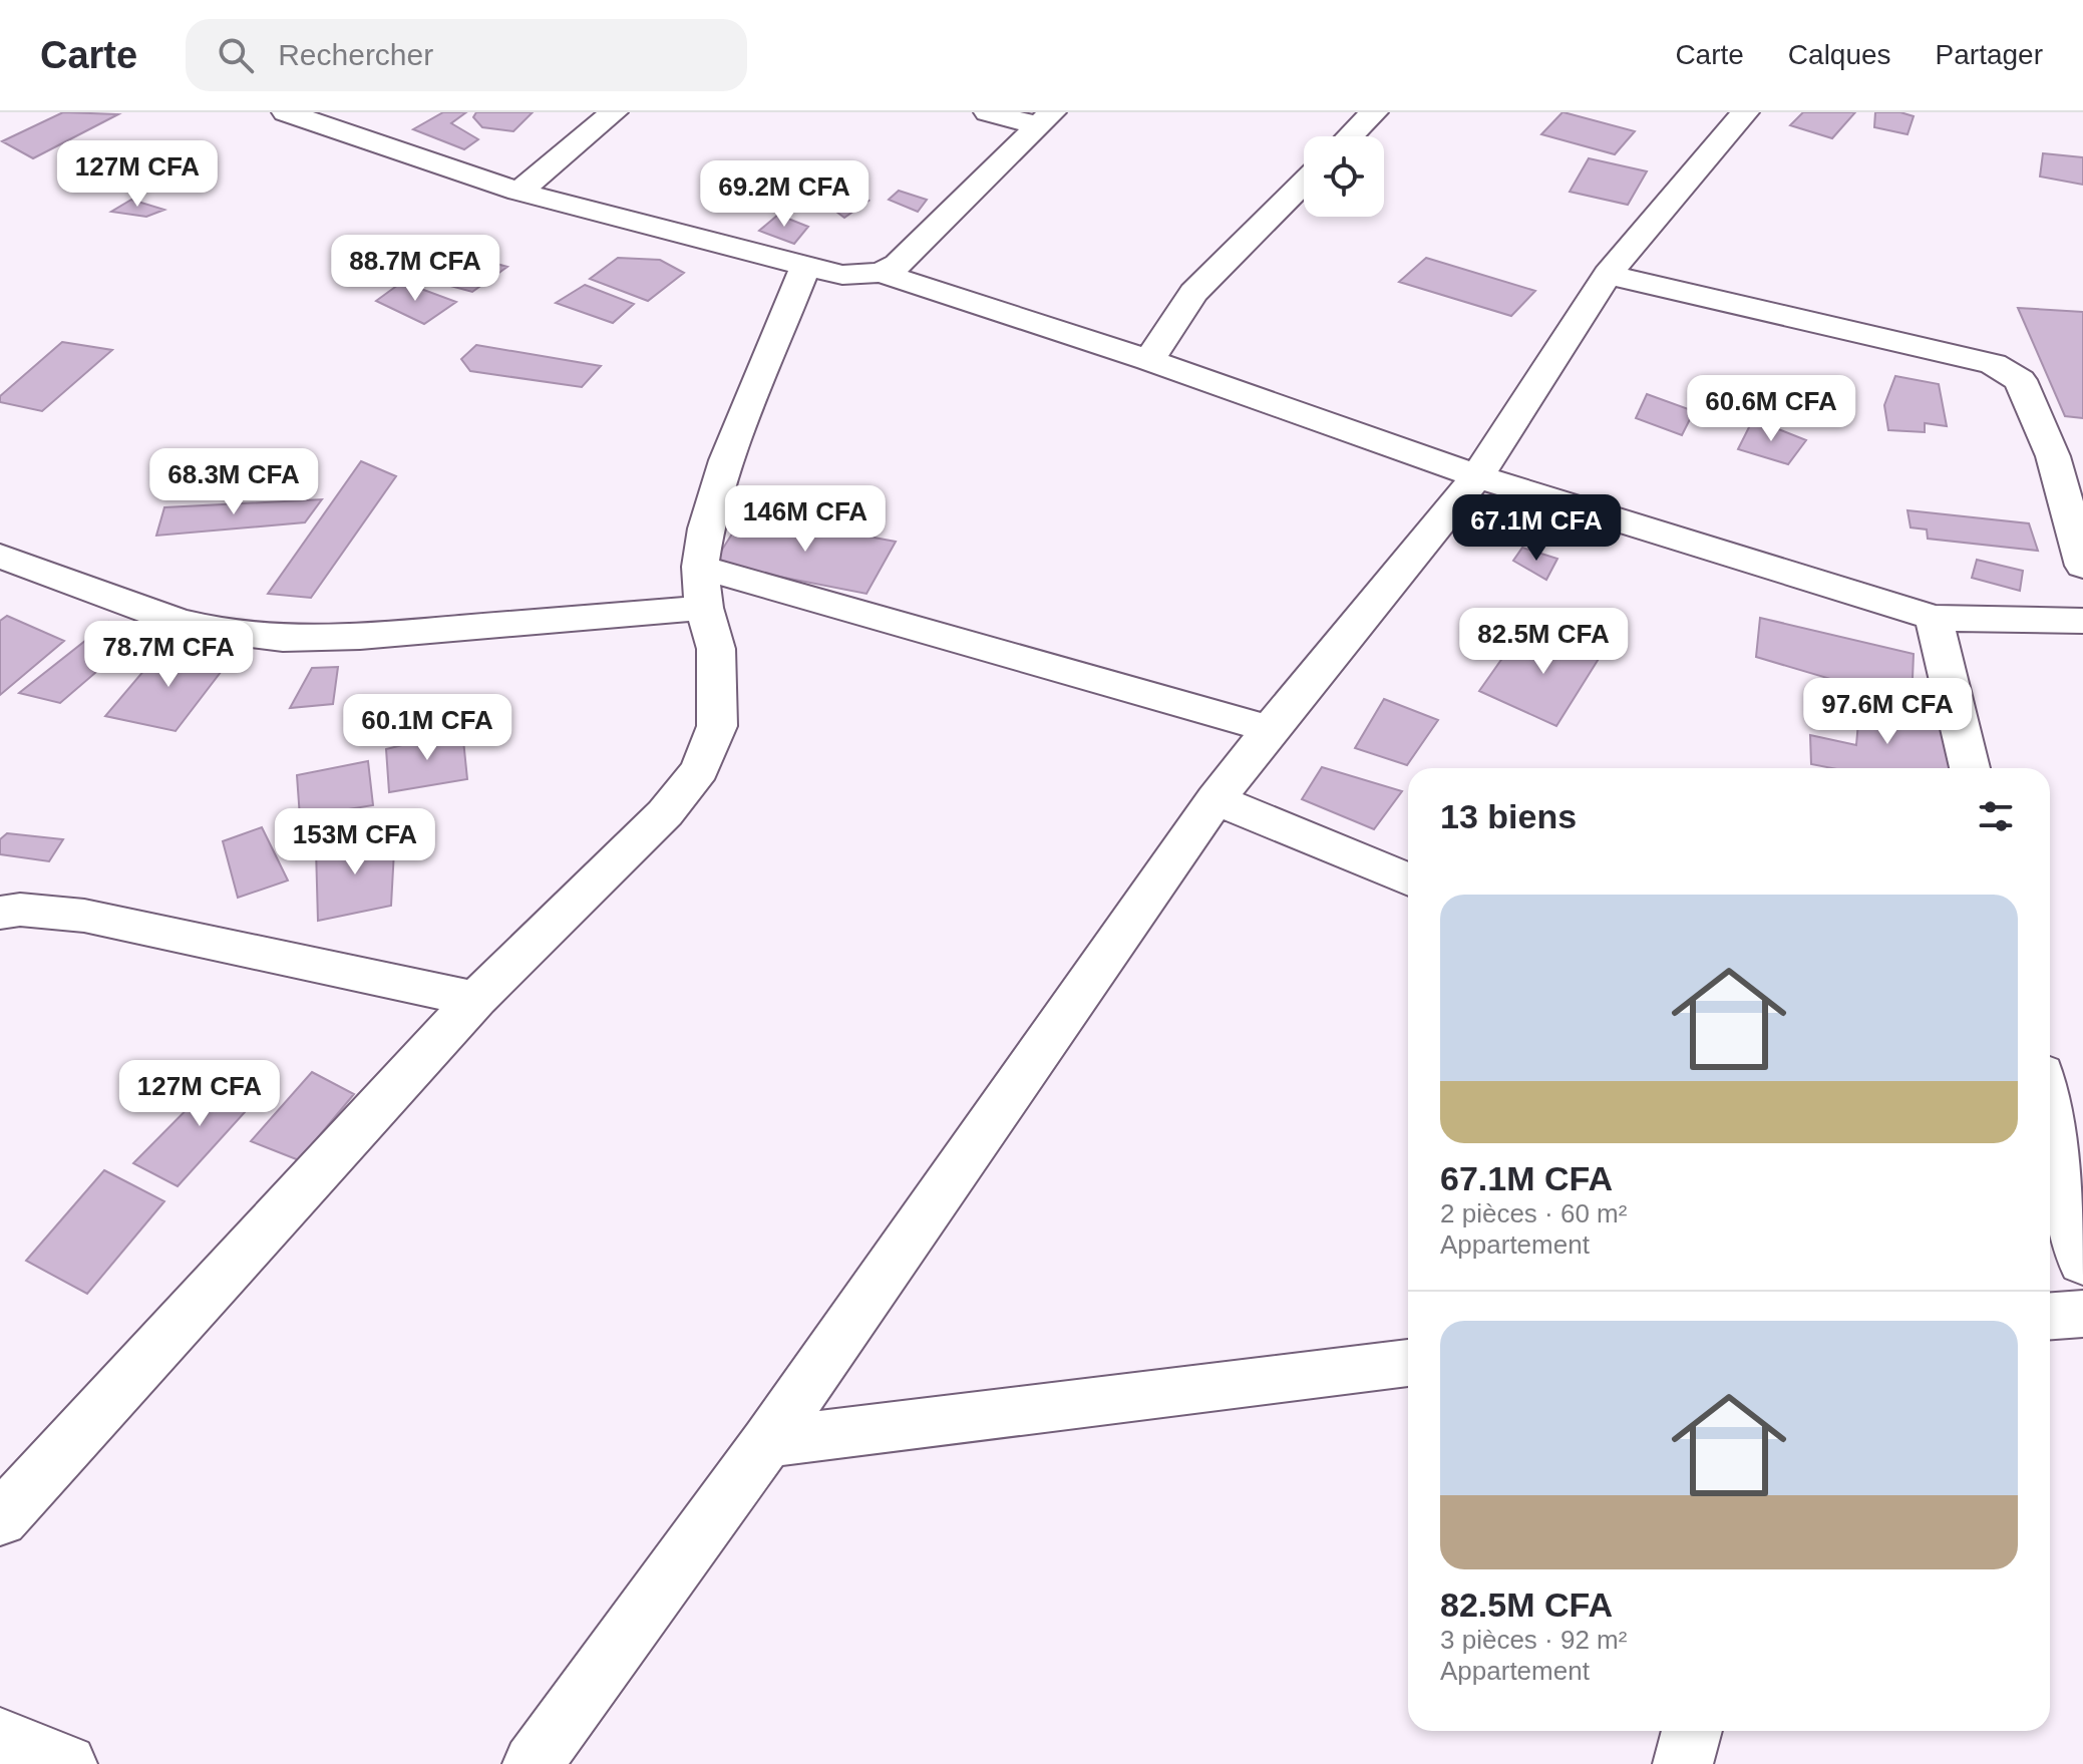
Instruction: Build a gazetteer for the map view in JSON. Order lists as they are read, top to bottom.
{
  "page": {
    "header": "Carte",
    "search": "Rechercher",
    "nav": ["Carte", "Calques", "Partager"],
    "price": [
      "127M CFA",
      "69.2M CFA",
      "88.7M CFA",
      "60.6M CFA",
      "68.3M CFA",
      "146M CFA",
      "67.1M CFA",
      "82.5M CFA",
      "78.7M CFA",
      "97.6M CFA",
      "60.1M CFA",
      "153M CFA",
      "127M CFA"
    ],
    "heading": "13 biens",
    "list": [
      {
        "name": "67.1M CFA",
        "note": "2 pièces · 60 m² · Appartement"
      },
      {
        "name": "82.5M CFA",
        "note": "3 pièces · 92 m² · Appartement"
      }
    ]
  }
}
